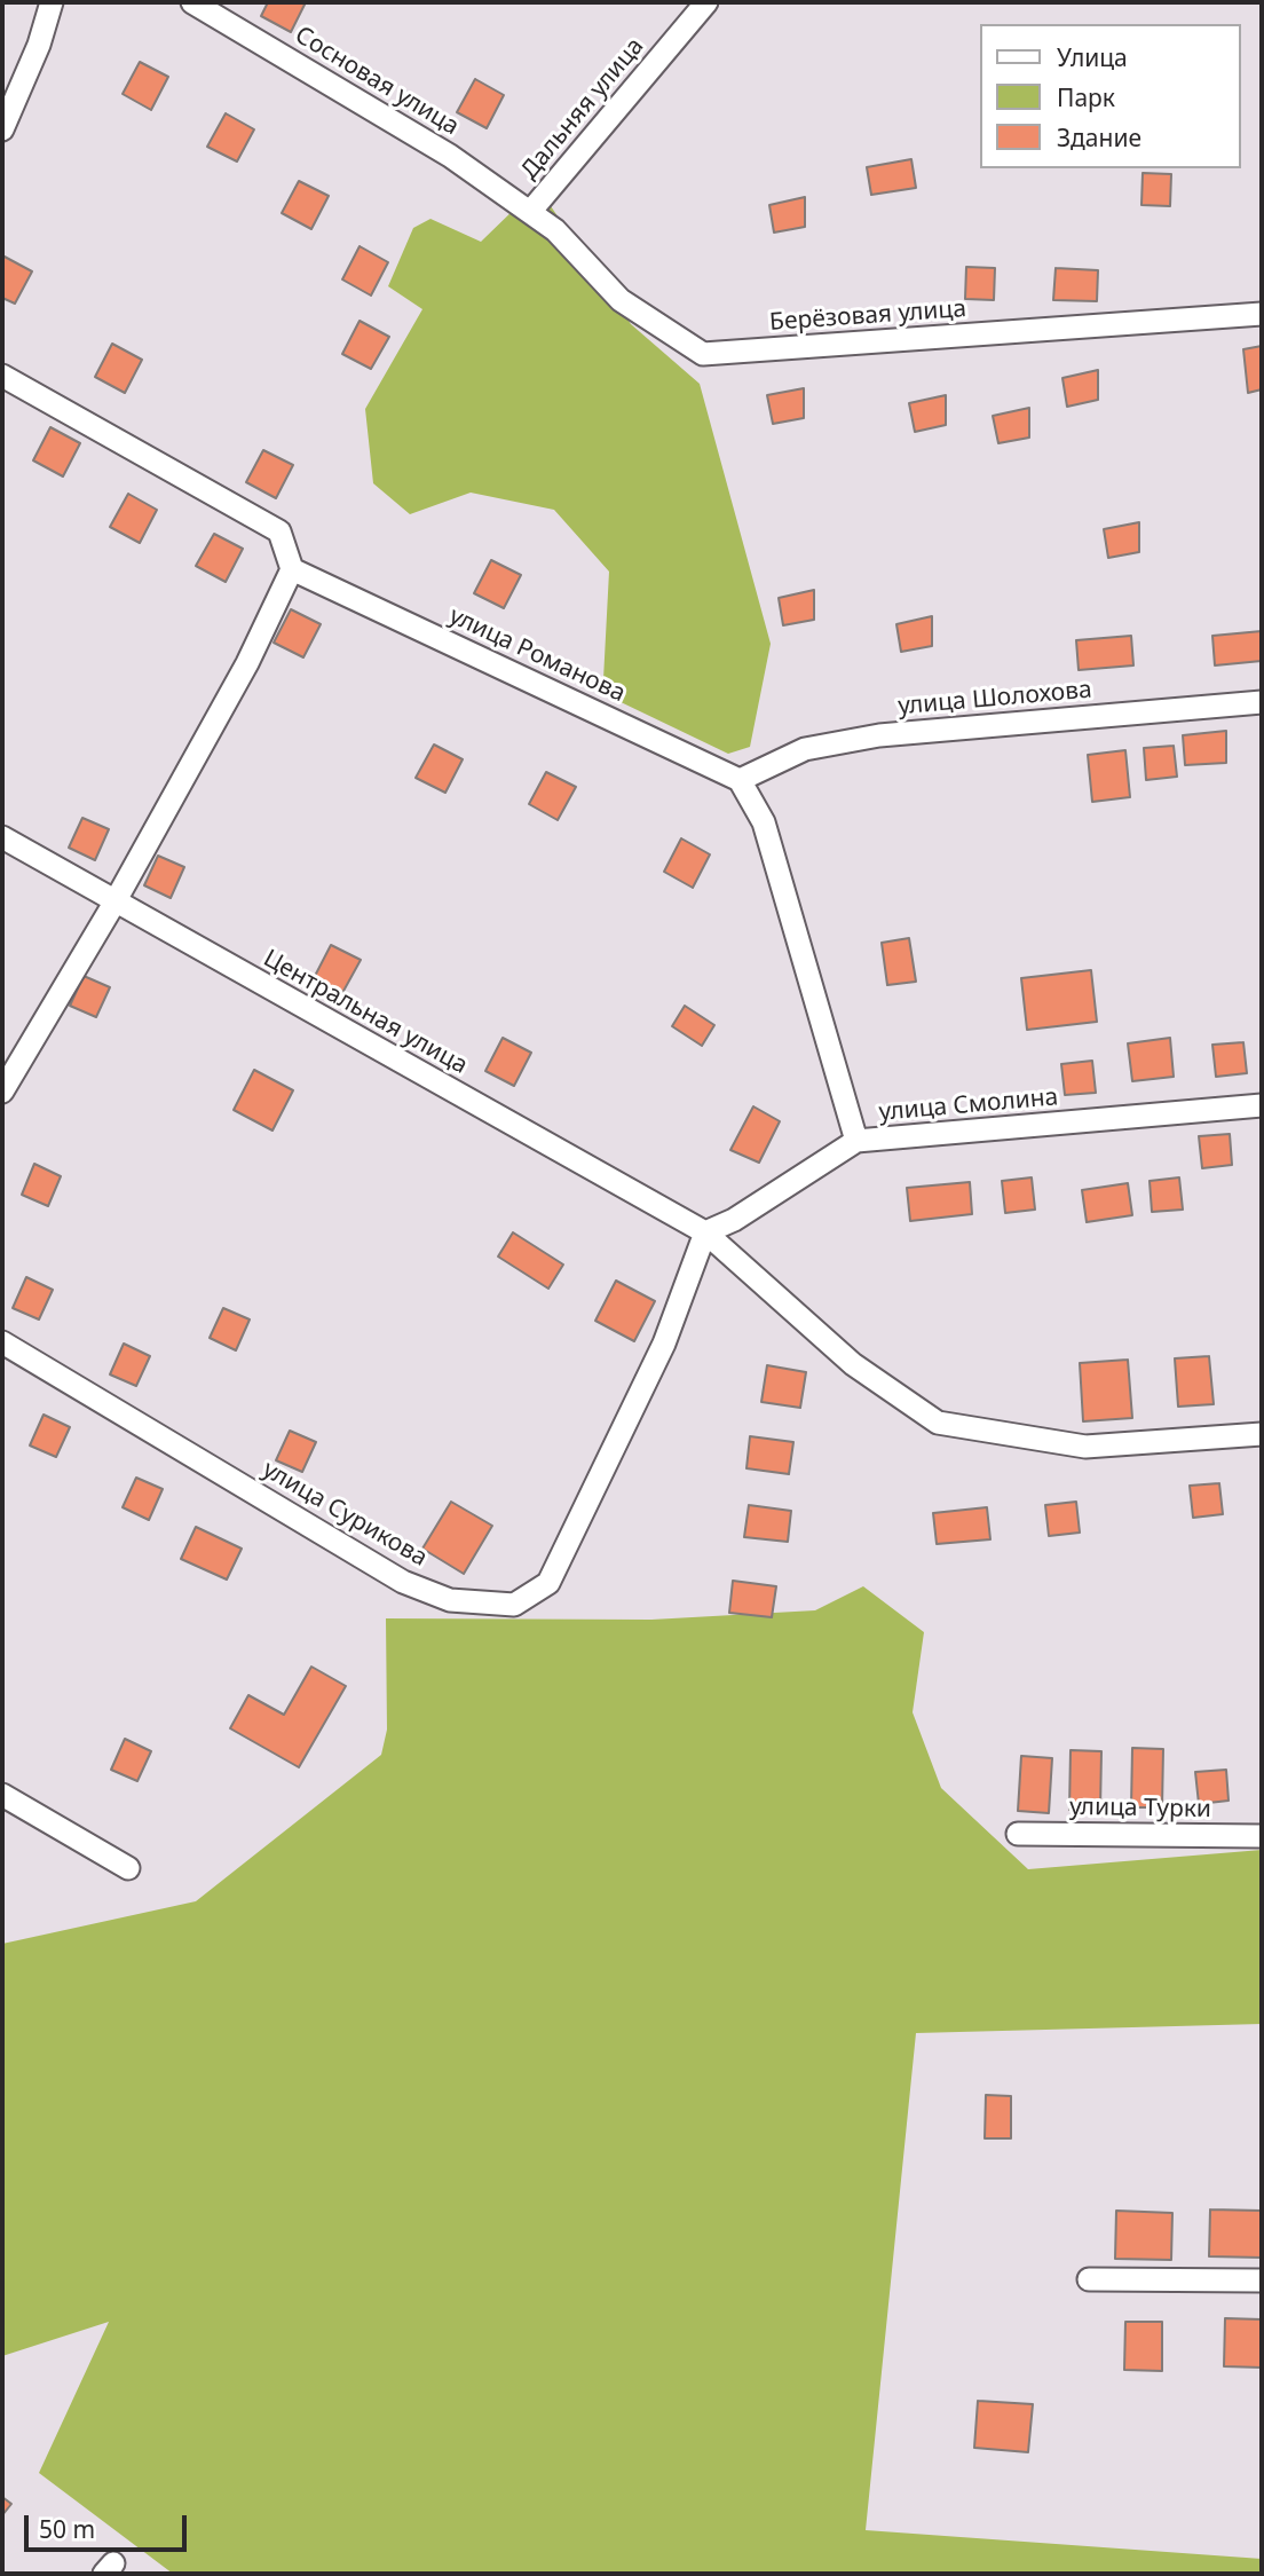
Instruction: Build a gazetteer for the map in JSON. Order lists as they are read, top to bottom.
{
  "streets": {
    "street": [
      "Сосновая улица",
      "Дальняя улица",
      "Берёзовая улица",
      "улица Романова",
      "улица Шолохова",
      "Центральная улица",
      "улица Смолина",
      "улица Сурикова",
      "улица Турки"
    ]
  },
  "crossings": [
    ["Сосновая улица", "Дальняя улица"],
    ["Сосновая улица", "Берёзовая улица"],
    ["Дальняя улица", "Берёзовая улица"],
    ["улица Романова", "улица Шолохова"],
    ["Центральная улица", "улица Смолина"],
    ["Центральная улица", "улица Сурикова"],
    ["улица Смолина", "улица Сурикова"]
  ],
  "legend": ["Улица", "Парк", "Здание"],
  "scale_bar": "50 m"
}
